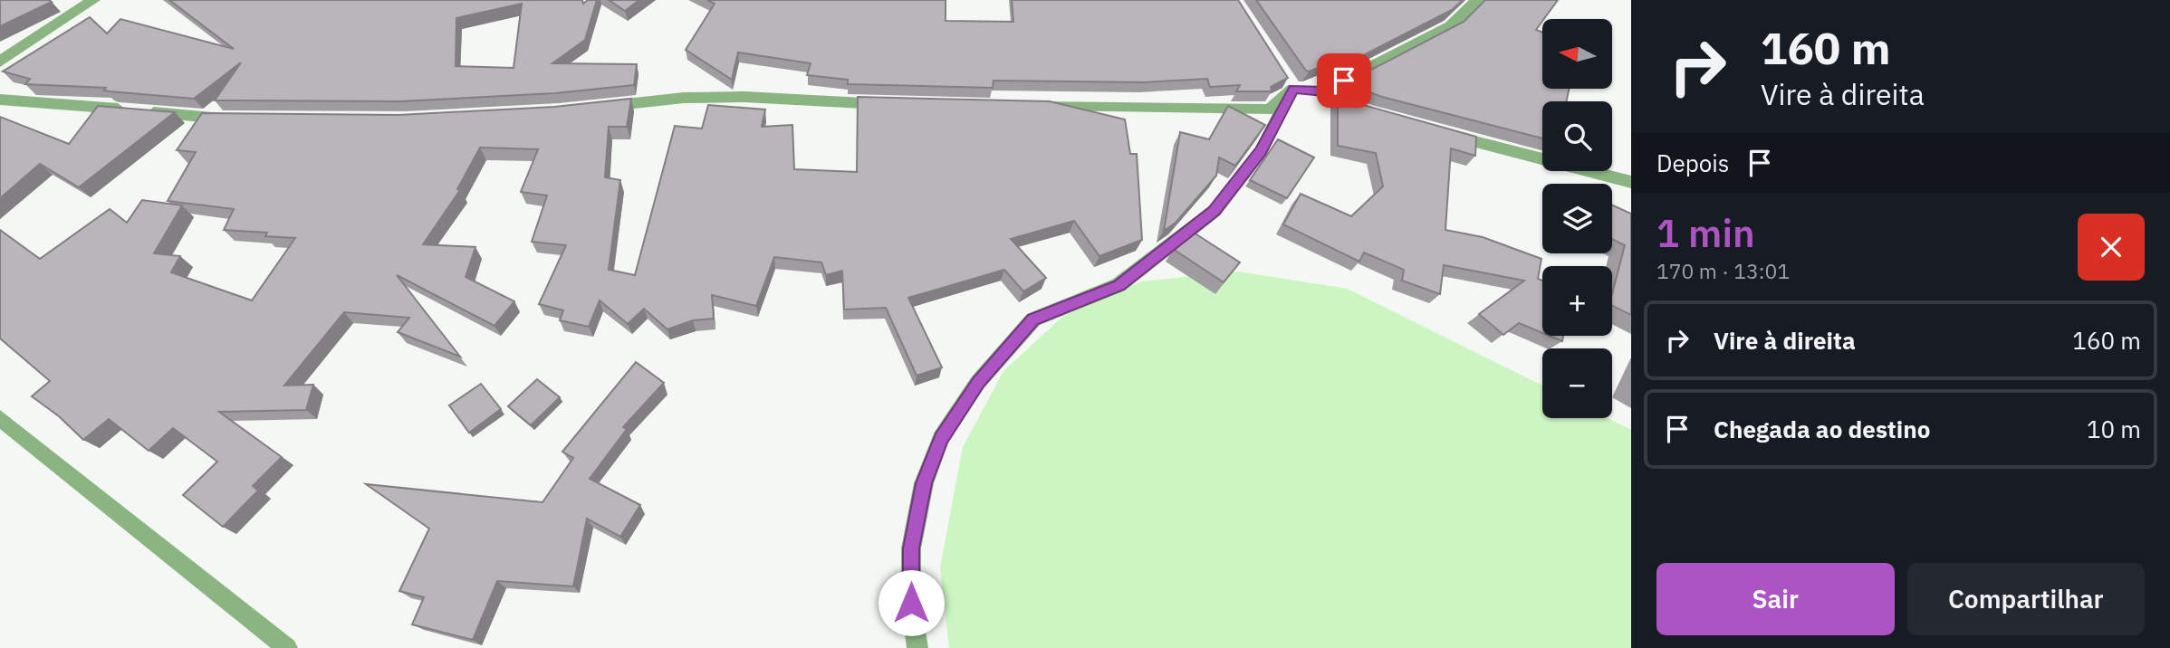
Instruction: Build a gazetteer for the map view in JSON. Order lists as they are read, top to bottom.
{
  "north": "left",
  "page": {
    "turn": ["160 m", "Vire à direita"],
    "map_buttons": ["+", "−"],
    "then": "Depois",
    "heading": ["1 min", "170 m · 13:01"],
    "list": [
      {
        "name": "Vire à direita",
        "value": "160 m"
      },
      {
        "name": "Chegada ao destino",
        "value": "10 m"
      }
    ],
    "buttons": ["Sair", "Compartilhar"]
  }
}
